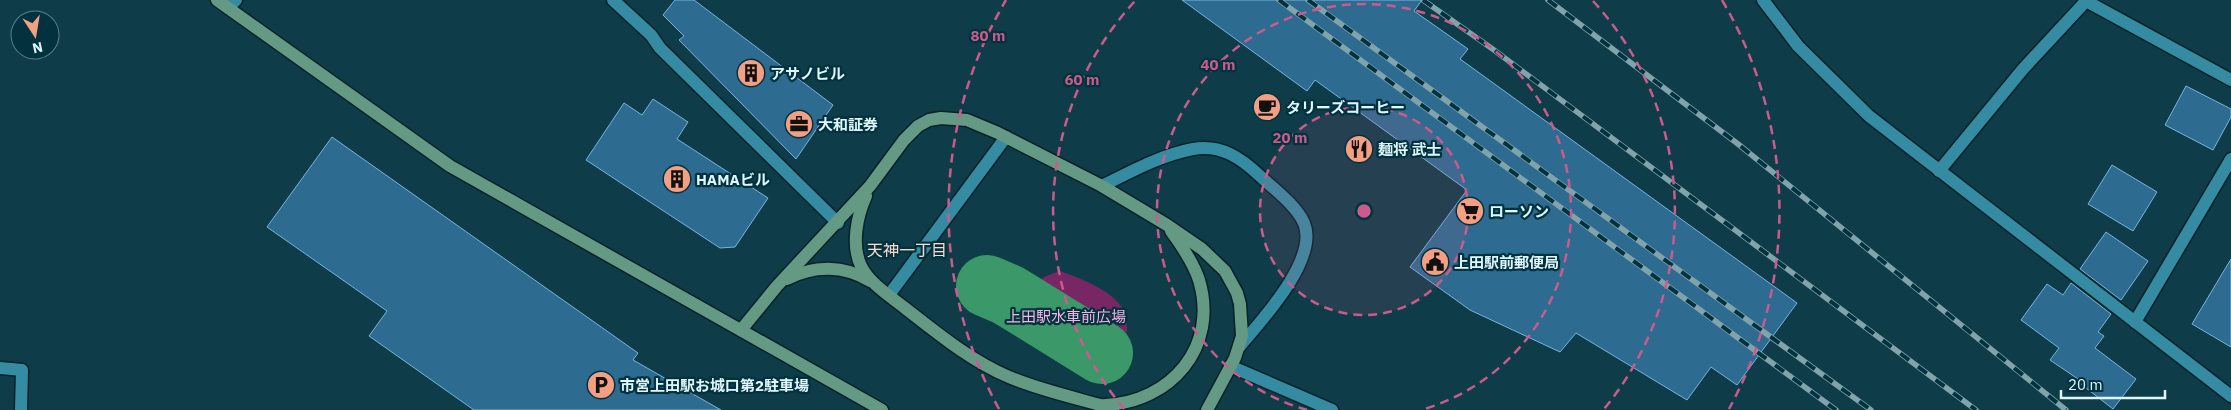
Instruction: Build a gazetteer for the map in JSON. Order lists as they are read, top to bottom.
{
  "districts": ["天神一丁目"],
  "parks": ["上田駅水車前広場"],
  "places": {
    "building": ["アサノビル", "HAMAビル"],
    "cafe": ["タリーズコーヒー"],
    "office": ["大和証券"],
    "restaurant": ["麺将 武士"],
    "supermarket": ["ローソン"],
    "public building": ["上田駅前郵便局"],
    "parking": ["市営上田駅お城口第2駐車場"]
  },
  "scale_bar": "20 m",
  "north": "bottom",
  "rings": [
    "80 m",
    "40 m",
    "60 m",
    "20 m"
  ]
}
